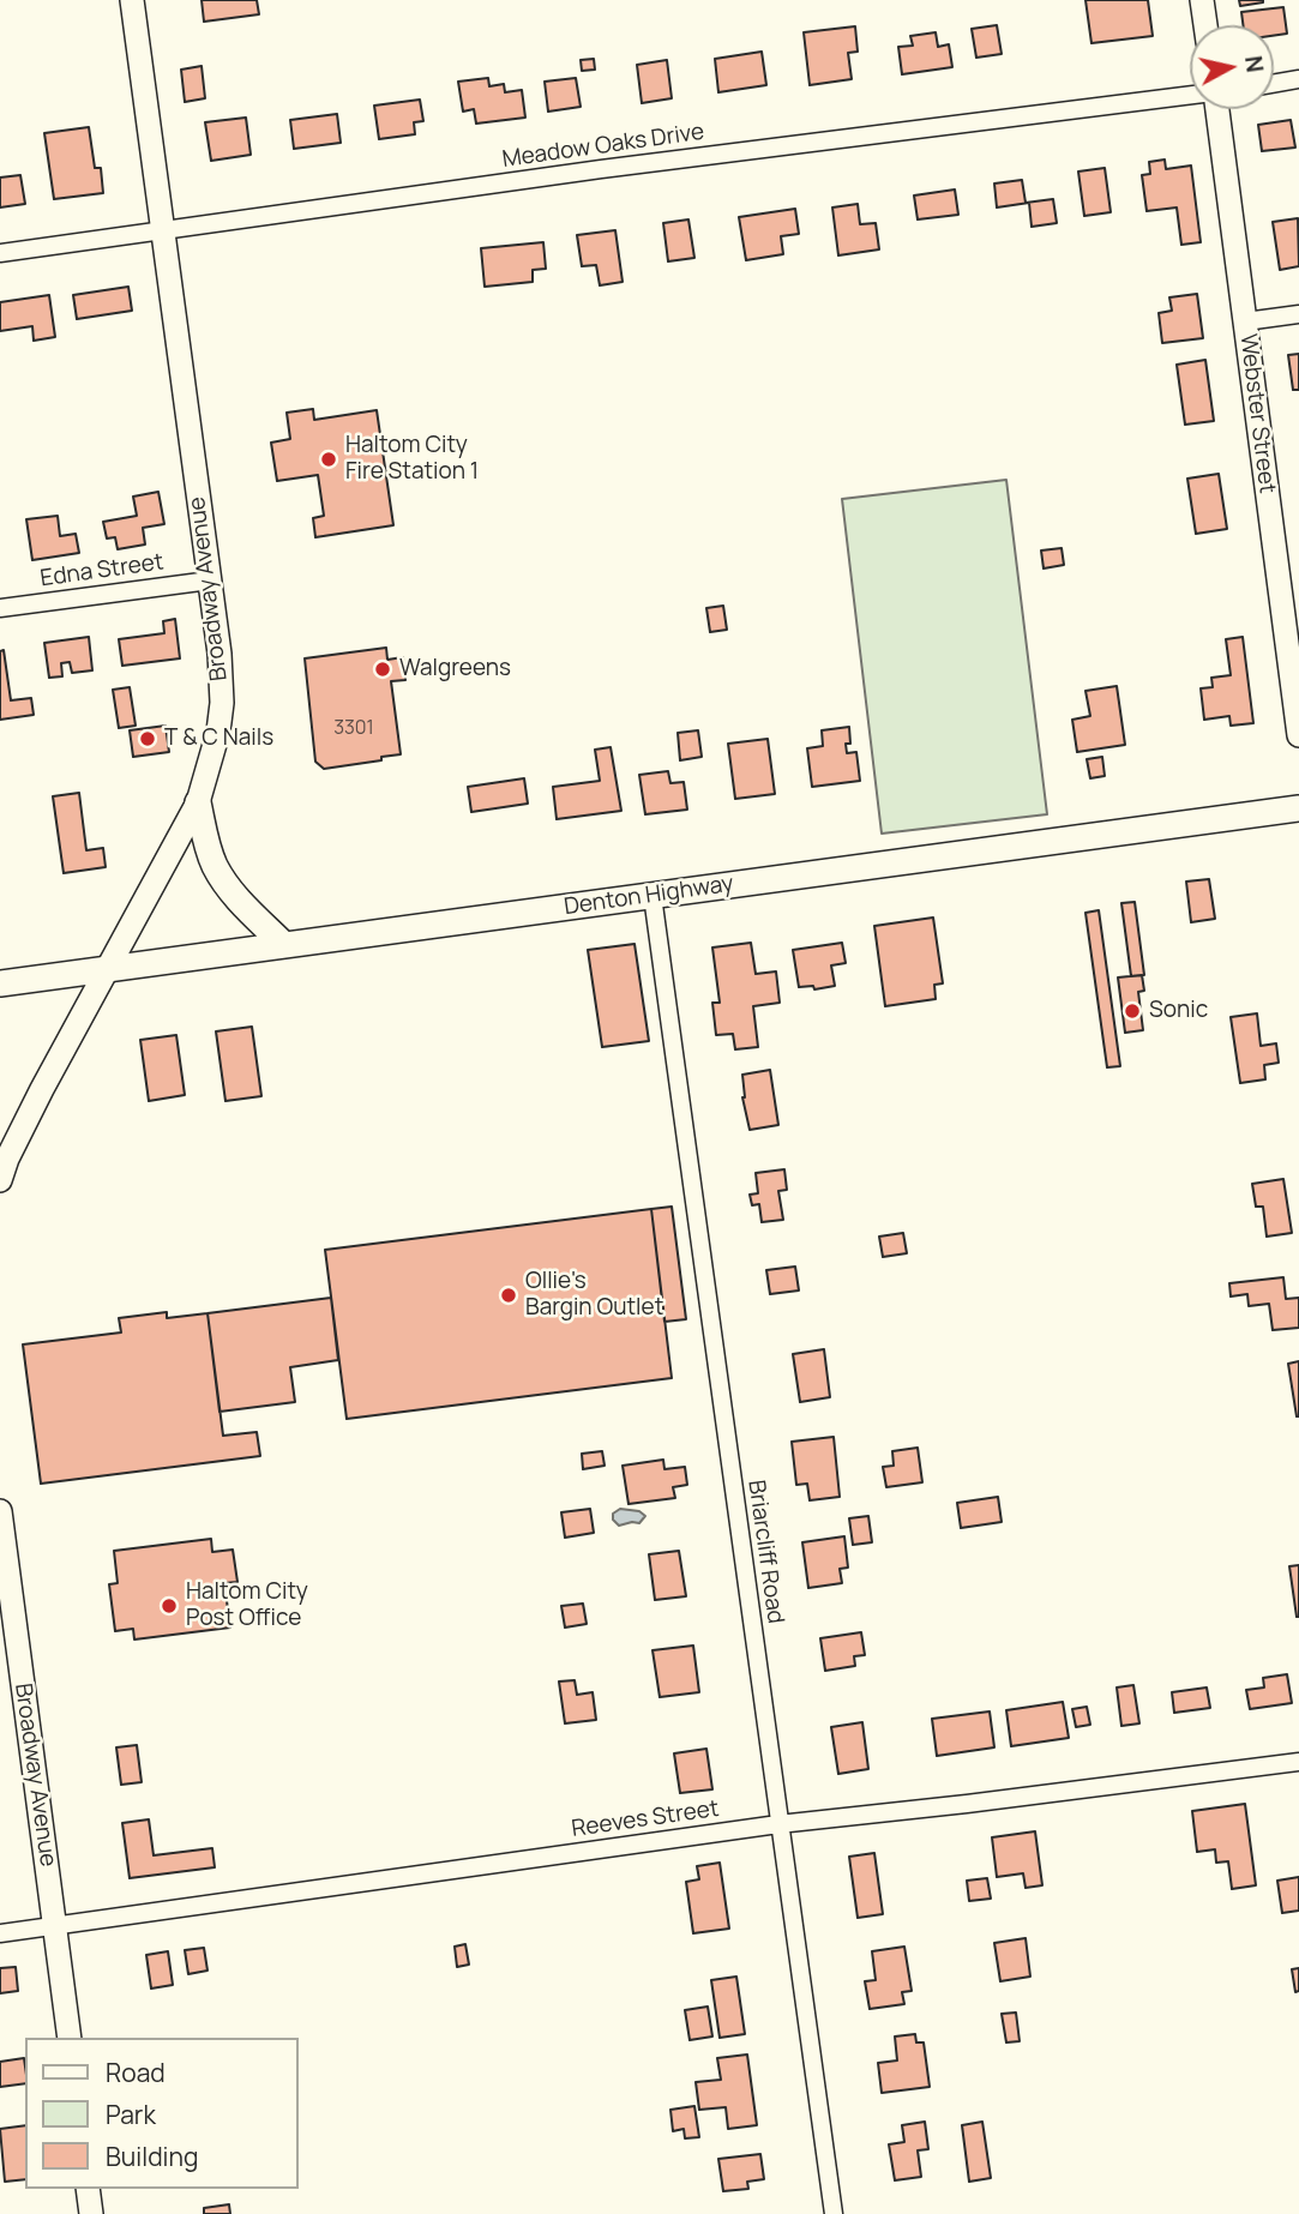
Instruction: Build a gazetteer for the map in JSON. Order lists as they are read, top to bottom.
{
  "streets": {
    "main road": ["Webster Street", "Broadway Avenue", "Denton Highway"],
    "street": [
      "Meadow Oaks Drive",
      "Edna Street",
      "Briarcliff Road",
      "Reeves Street"
    ]
  },
  "crossings": [
    ["Meadow Oaks Drive", "Broadway Avenue"],
    ["Edna Street", "Broadway Avenue"],
    ["Broadway Avenue", "Denton Highway"],
    ["Broadway Avenue", "Reeves Street"],
    ["Denton Highway", "Briarcliff Road"],
    ["Briarcliff Road", "Reeves Street"]
  ],
  "places": [
    "Haltom City Fire Station 1",
    "Walgreens",
    "T & C Nails",
    "Sonic",
    "Ollie's Bargin Outlet",
    "Haltom City Post Office"
  ],
  "house_numbers": ["3301"],
  "legend": ["Road", "Park", "Building"],
  "north": "right"
}
